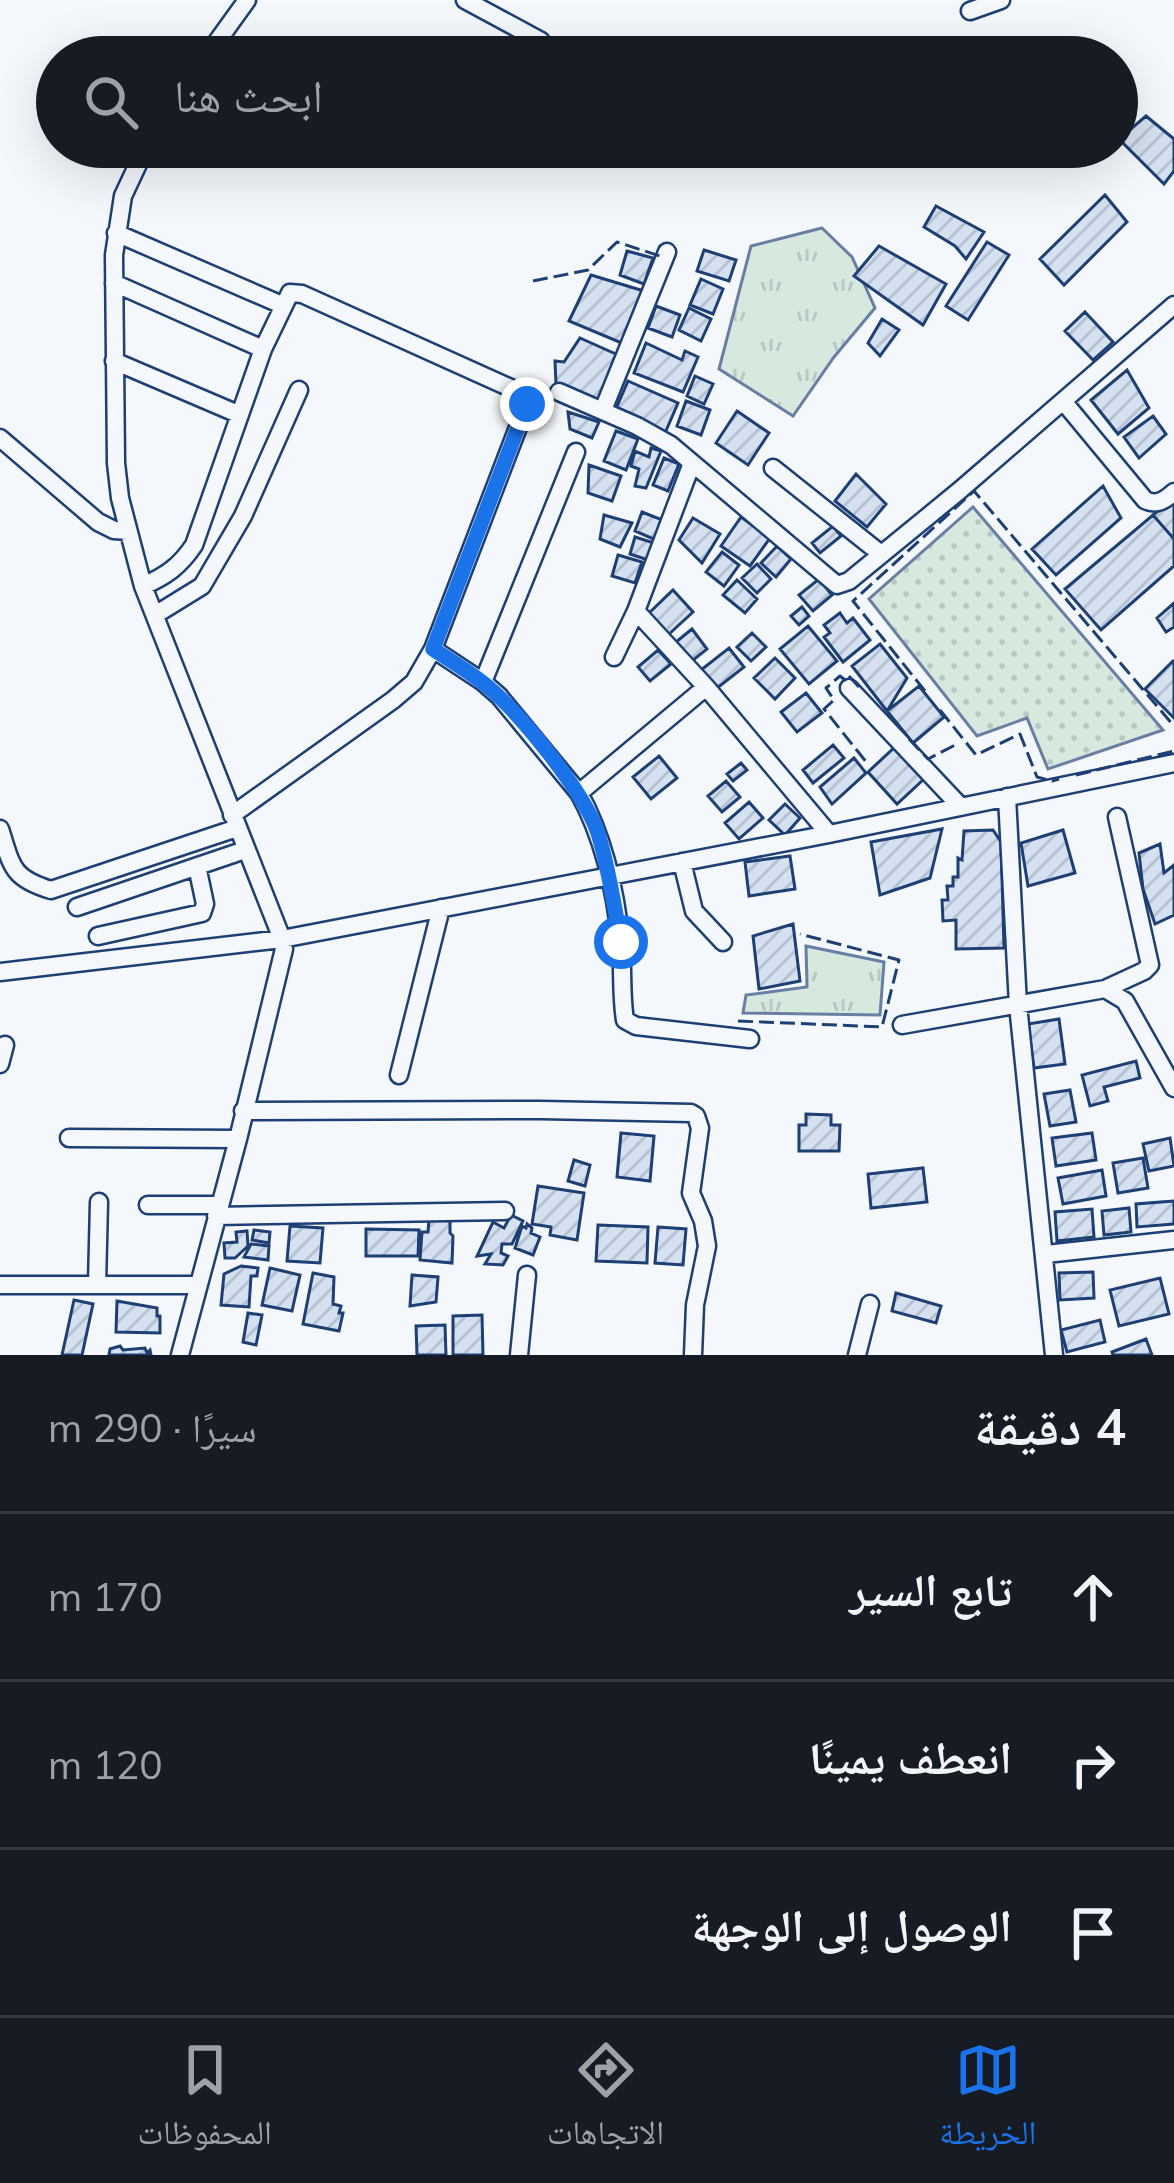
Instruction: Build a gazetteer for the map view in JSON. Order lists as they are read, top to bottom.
{
  "page": {
    "search": "ابحث هنا",
    "heading": ["4 دقيقة", "سيرًا · 290 m"],
    "list": [
      ["تابع السير", "170 m"],
      ["انعطف يمينًا", "120 m"],
      "الوصول إلى الوجهة"
    ],
    "nav": ["الخريطة", "الاتجاهات", "المحفوظات"]
  }
}
